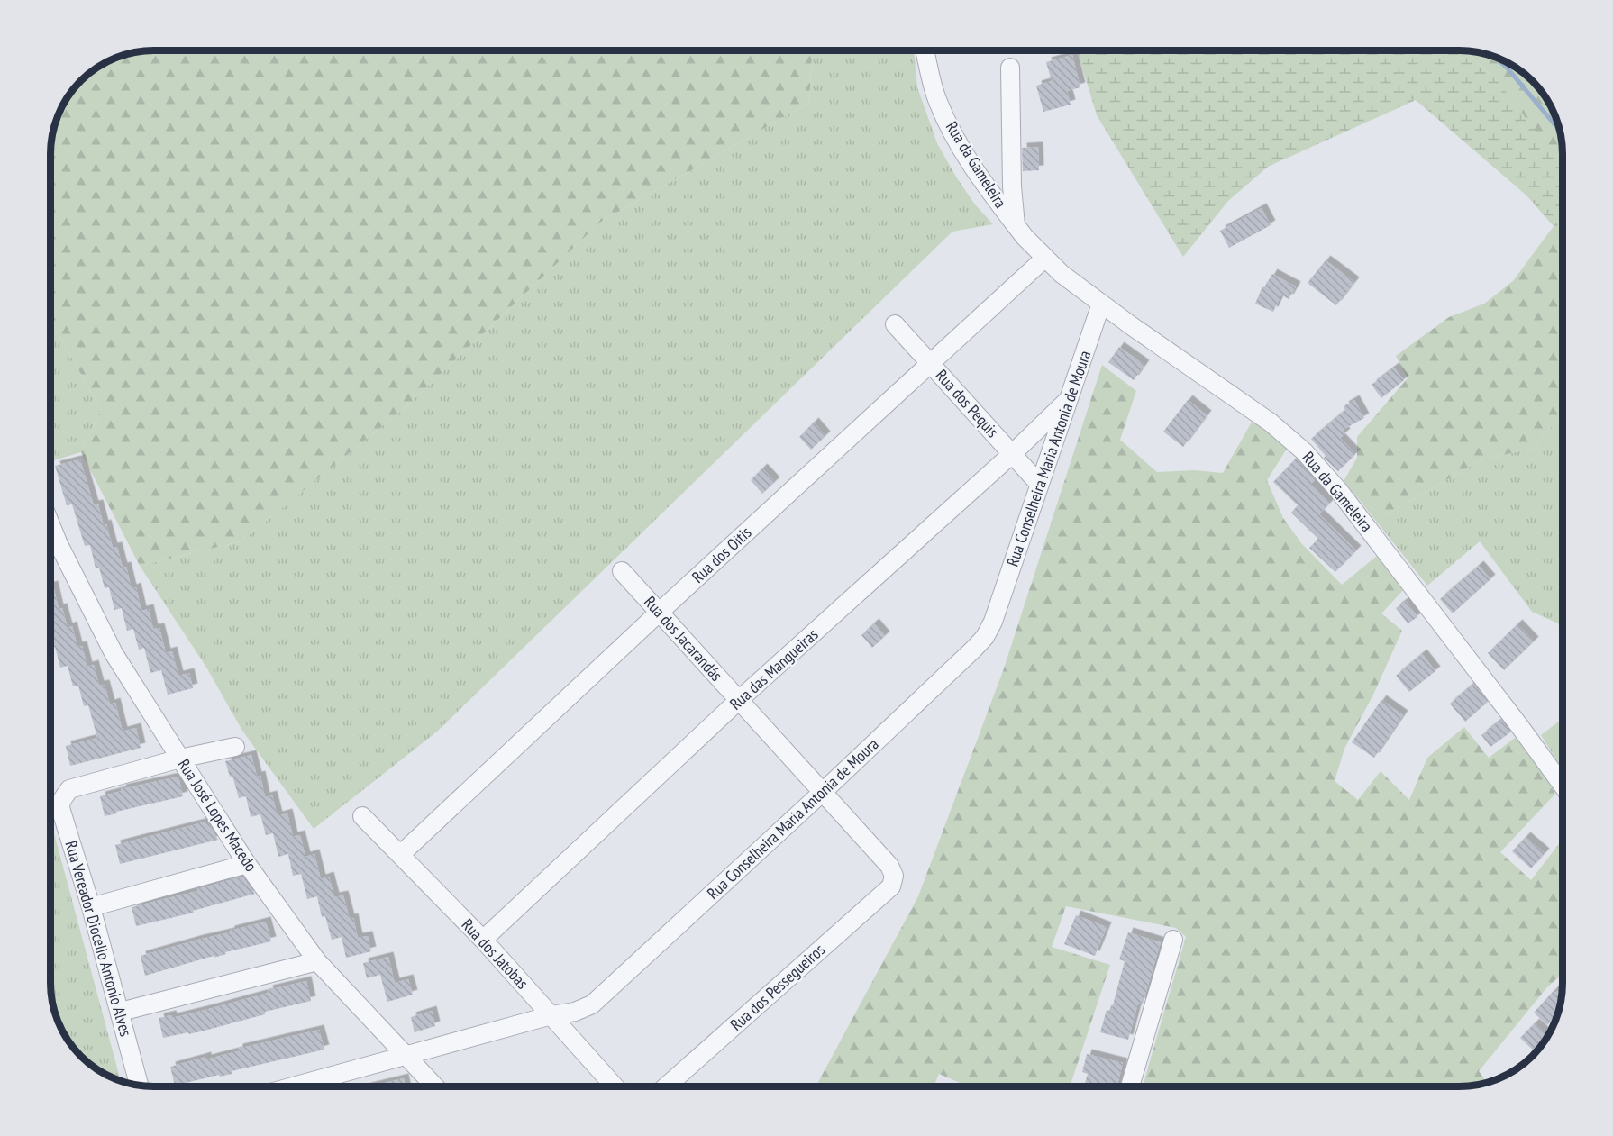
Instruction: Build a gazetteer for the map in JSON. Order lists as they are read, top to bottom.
{
  "streets": {
    "street": [
      "Rua da Gameleira",
      "Rua dos Pequis",
      "Rua Conselheira Maria Antonia de Moura",
      "Rua dos Oitis",
      "Rua dos Jacarandás",
      "Rua das Mangueiras",
      "Rua José Lopes Macedo",
      "Rua Vereador Diocelio Antonio Alves",
      "Rua dos Jatobas",
      "Rua dos Pessegueiros"
    ]
  },
  "crossings": [
    ["Rua da Gameleira", "Rua Conselheira Maria Antonia de Moura"],
    ["Rua da Gameleira", "Rua dos Oitis"],
    ["Rua dos Pequis", "Rua Conselheira Maria Antonia de Moura"],
    ["Rua dos Pequis", "Rua dos Oitis"],
    ["Rua dos Pequis", "Rua das Mangueiras"],
    ["Rua Conselheira Maria Antonia de Moura", "Rua dos Jacarandás"],
    ["Rua Conselheira Maria Antonia de Moura", "Rua das Mangueiras"],
    ["Rua Conselheira Maria Antonia de Moura", "Rua José Lopes Macedo"],
    ["Rua Conselheira Maria Antonia de Moura", "Rua dos Jatobas"],
    ["Rua dos Oitis", "Rua dos Jacarandás"],
    ["Rua dos Oitis", "Rua dos Jatobas"],
    ["Rua dos Jacarandás", "Rua das Mangueiras"],
    ["Rua dos Jacarandás", "Rua dos Pessegueiros"],
    ["Rua das Mangueiras", "Rua dos Jatobas"],
    ["Rua José Lopes Macedo", "Rua Vereador Diocelio Antonio Alves"]
  ]
}
